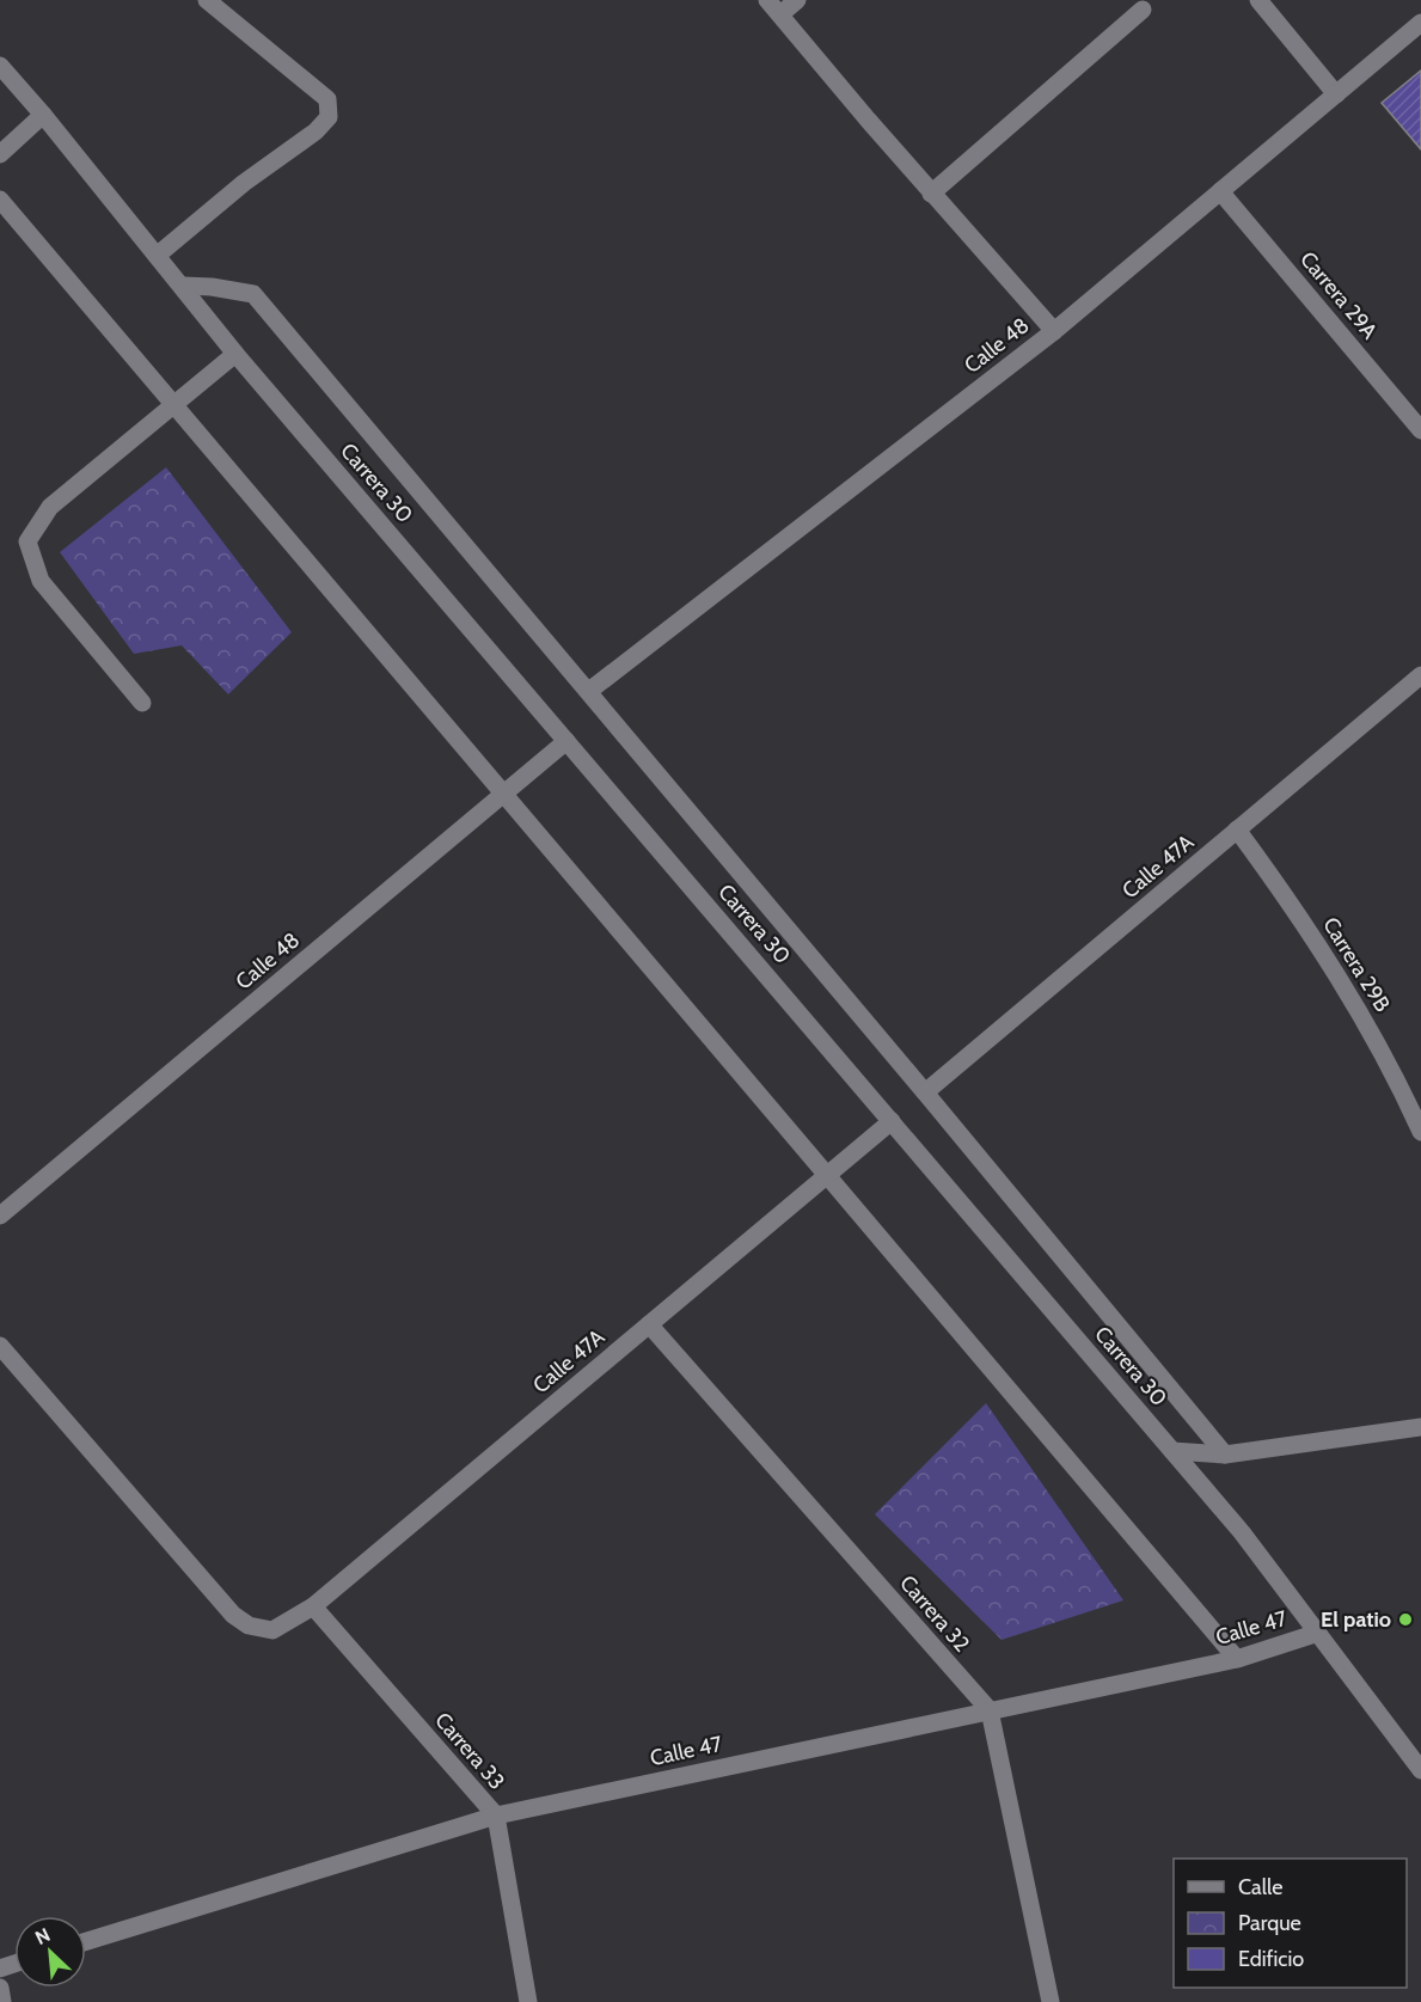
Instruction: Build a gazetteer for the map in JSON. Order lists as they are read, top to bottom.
{
  "streets": {
    "street": [
      "Carrera 29A",
      "Calle 48",
      "Carrera 30",
      "Calle 47A",
      "Carrera 29B",
      "Carrera 32",
      "Calle 47",
      "Carrera 33"
    ]
  },
  "crossings": [
    ["Carrera 29A", "Calle 48"],
    ["Calle 48", "Carrera 30"],
    ["Carrera 30", "Calle 47A"],
    ["Carrera 30", "Calle 47"],
    ["Calle 47A", "Carrera 29B"],
    ["Calle 47A", "Carrera 32"],
    ["Calle 47A", "Carrera 33"],
    ["Carrera 32", "Calle 47"],
    ["Calle 47", "Carrera 33"]
  ],
  "places": ["El patio"],
  "legend": ["Calle", "Parque", "Edificio"],
  "north": "top left"
}
